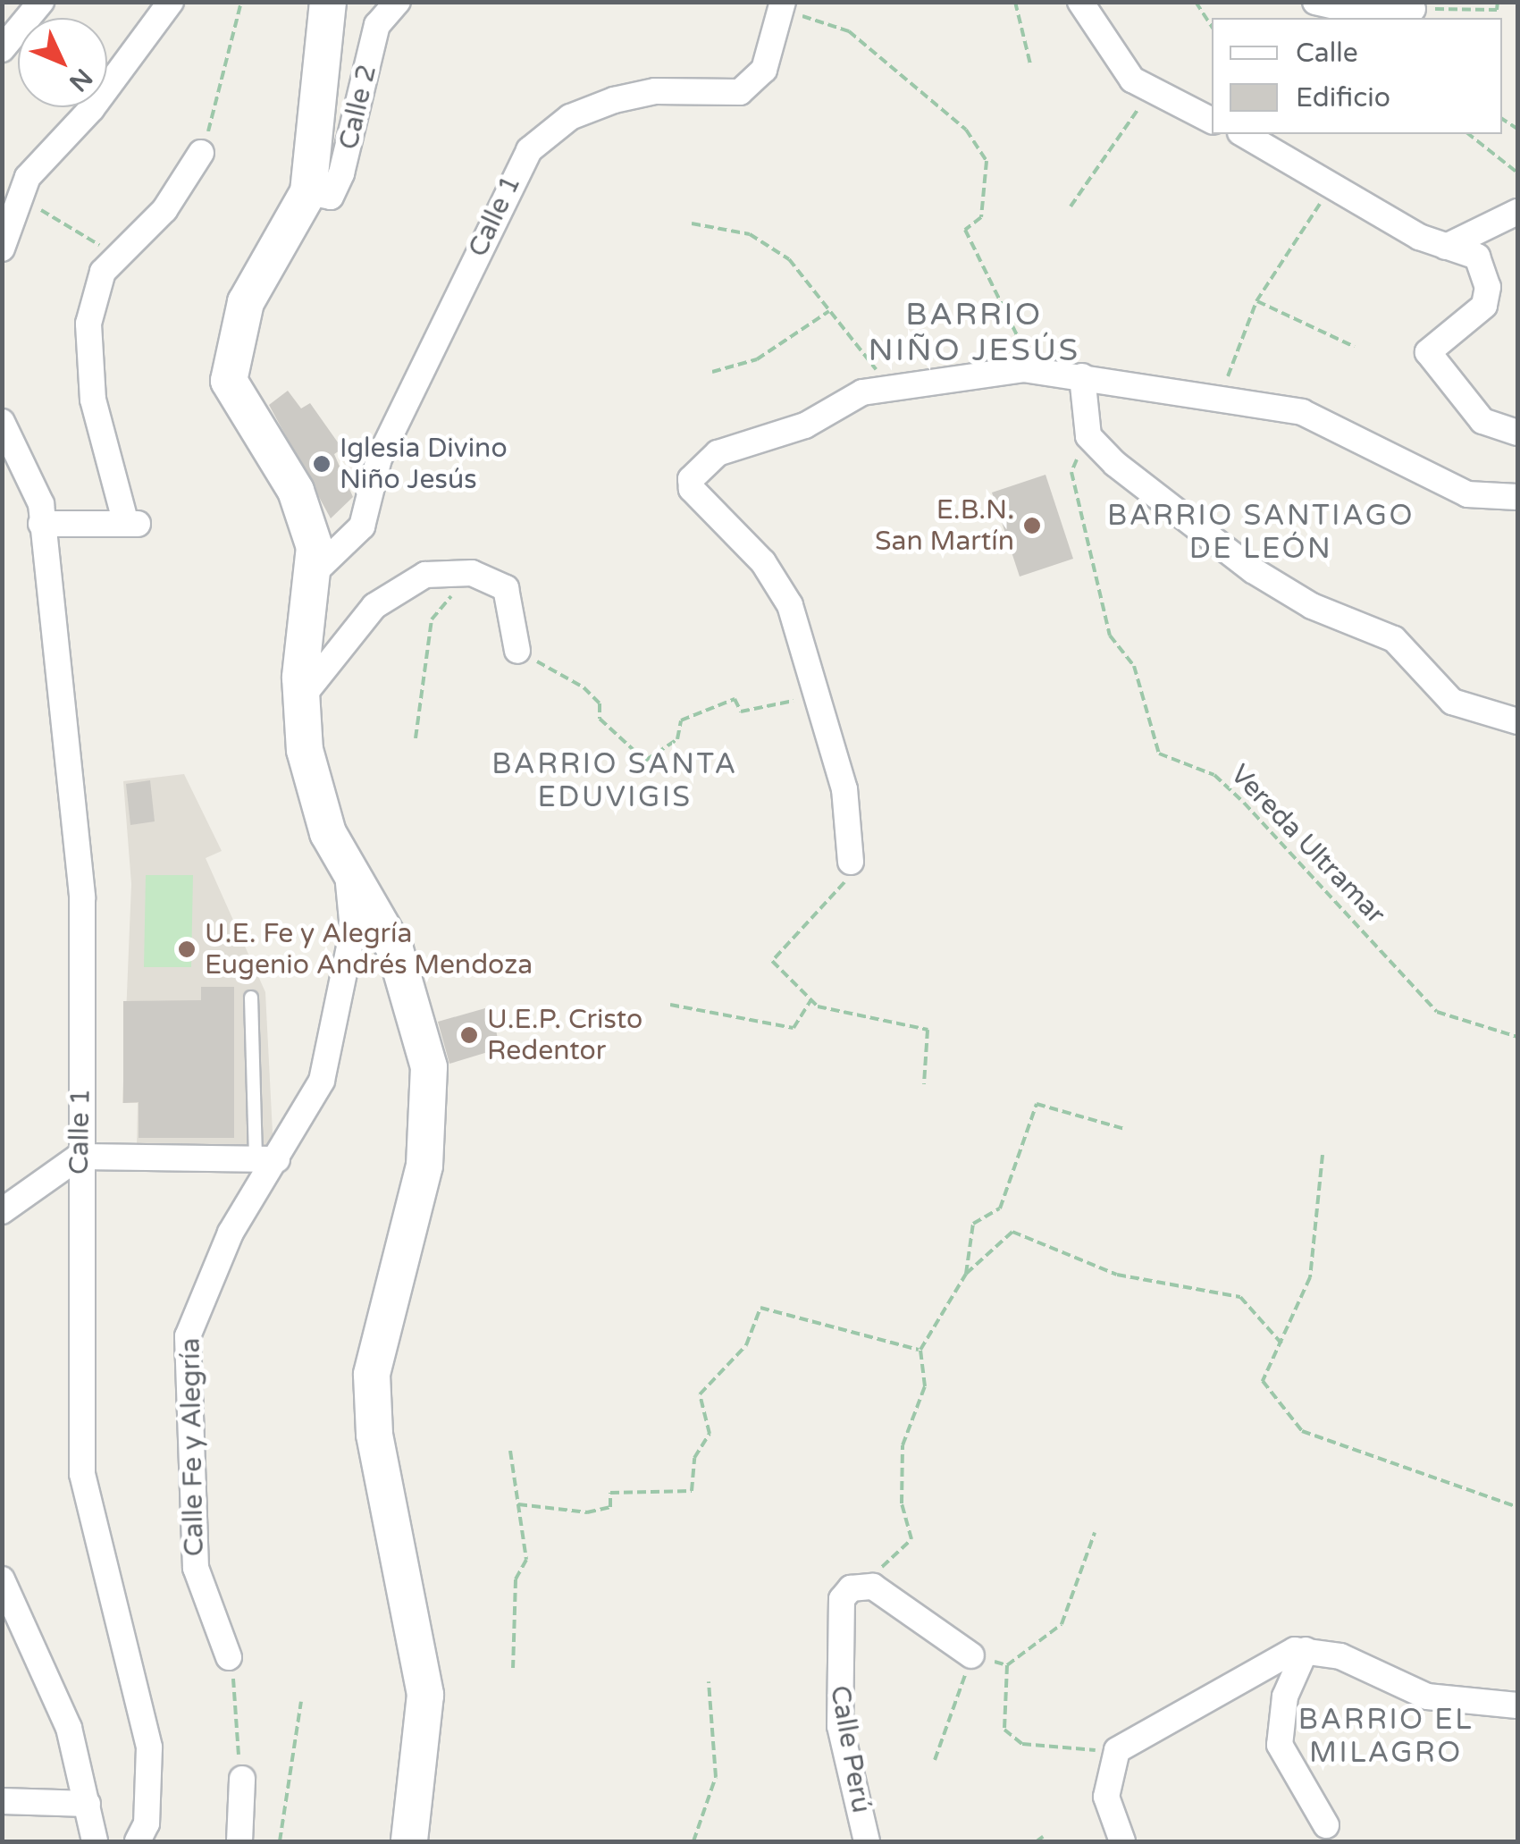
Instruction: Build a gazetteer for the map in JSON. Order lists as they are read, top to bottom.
{
  "streets": {
    "street": [
      "Calle 2",
      "Calle 1",
      "Calle Fe y Alegría",
      "Calle Perú"
    ],
    "path": ["Vereda Ultramar"]
  },
  "districts": [
    "BARRIO NIÑO JESÚS",
    "BARRIO SANTIAGO DE LEÓN",
    "BARRIO SANTA EDUVIGIS",
    "BARRIO EL MILAGRO"
  ],
  "places": [
    "Iglesia Divino Niño Jesús",
    "E.B.N. San Martín",
    "U.E. Fe y Alegría Eugenio Andrés Mendoza",
    "U.E.P. Cristo Redentor"
  ],
  "legend": ["Calle", "Edificio"],
  "north": "bottom right"
}
